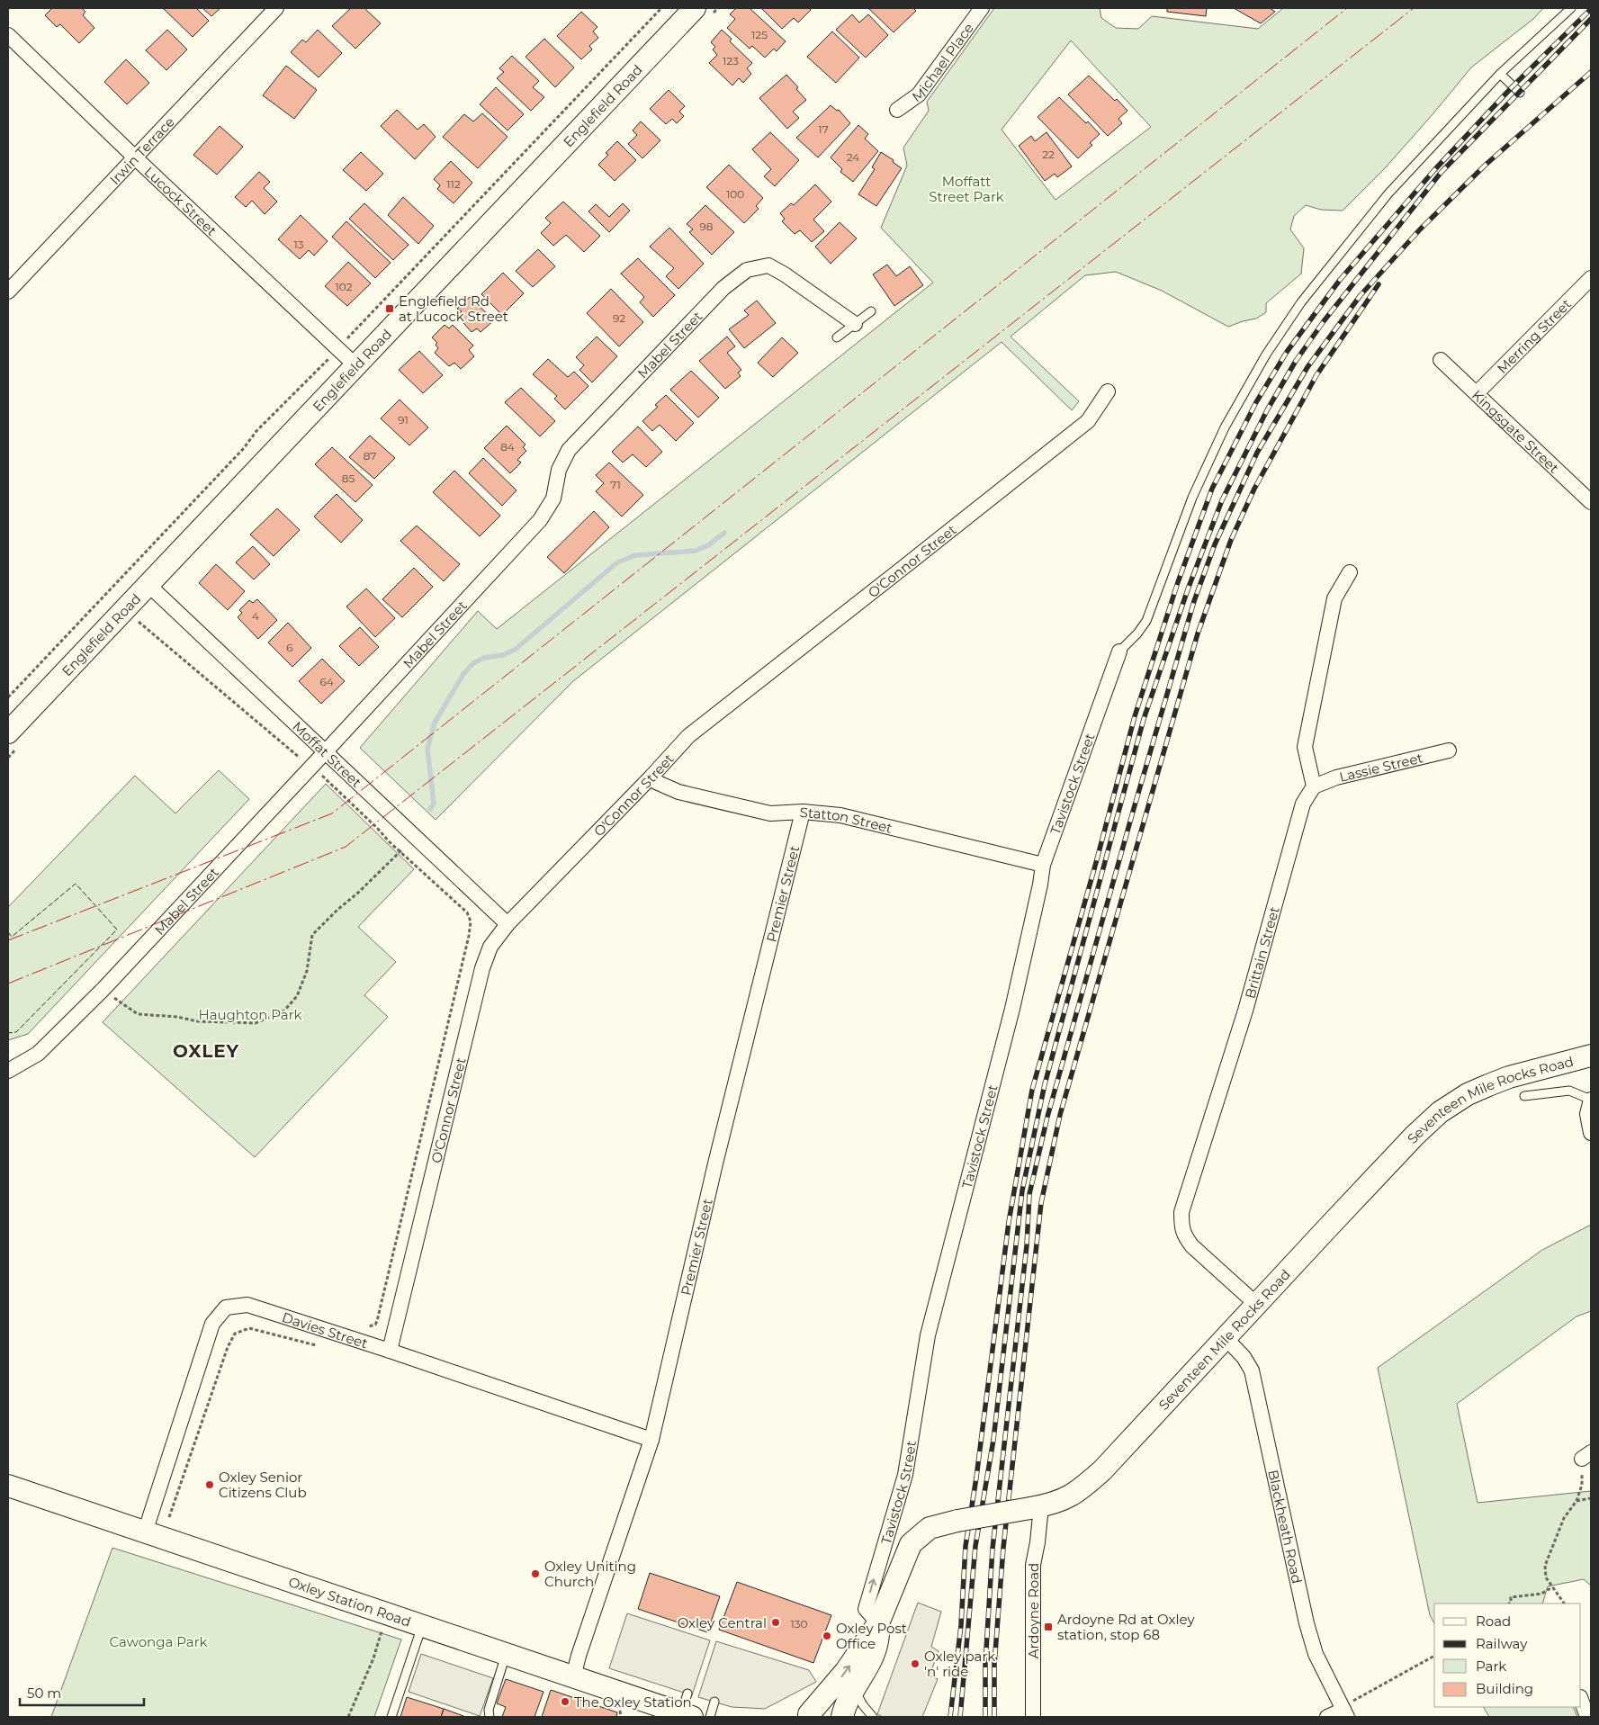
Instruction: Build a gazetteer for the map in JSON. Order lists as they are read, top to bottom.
{
  "streets": {
    "main road": ["Englefield Road", "Seventeen Mile Rocks Road", "Oxley Station Road"],
    "street": [
      "Michael Place",
      "Irwin Terrace",
      "Lucock Street",
      "Merring Street",
      "Mabel Street",
      "Kingsgate Street",
      "O'Connor Street",
      "Moffat Street",
      "Lassie Street",
      "Tavistock Street",
      "Statton Street",
      "Premier Street",
      "Brittain Street",
      "Davies Street",
      "Blackheath Road",
      "Ardoyne Road"
    ]
  },
  "crossings": [
    ["Englefield Road", "Lucock Street"],
    ["Englefield Road", "Moffat Street"],
    ["Irwin Terrace", "Lucock Street"],
    ["Merring Street", "Kingsgate Street"],
    ["Mabel Street", "Moffat Street"],
    ["O'Connor Street", "Moffat Street"],
    ["O'Connor Street", "Statton Street"],
    ["O'Connor Street", "Davies Street"],
    ["Lassie Street", "Brittain Street"],
    ["Tavistock Street", "Statton Street"],
    ["Tavistock Street", "Seventeen Mile Rocks Road"],
    ["Statton Street", "Premier Street"],
    ["Premier Street", "Davies Street"],
    ["Premier Street", "Oxley Station Road"],
    ["Brittain Street", "Seventeen Mile Rocks Road"],
    ["Seventeen Mile Rocks Road", "Blackheath Road"],
    ["Seventeen Mile Rocks Road", "Ardoyne Road"],
    ["Davies Street", "Oxley Station Road"]
  ],
  "one_way": ["Tavistock Street"],
  "districts": ["OXLEY"],
  "parks": ["Moffatt Street Park", "Haughton Park", "Cawonga Park"],
  "places": {
    "transit": ["Englefield Rd at Lucock Street", "Ardoyne Rd at Oxley station, stop 68"],
    "other": [
      "Oxley Senior Citizens Club",
      "Oxley Uniting Church",
      "Oxley Central",
      "Oxley Post Office",
      "Oxley park 'n' ride",
      "The Oxley Station"
    ]
  },
  "house_numbers": [
    "125",
    "123",
    "17",
    "22",
    "24",
    "112",
    "100",
    "98",
    "13",
    "102",
    "92",
    "91",
    "84",
    "87",
    "85",
    "71",
    "4",
    "6",
    "64",
    "130"
  ],
  "legend": [
    "Road",
    "Railway",
    "Park",
    "Building"
  ],
  "scale_bar": "50 m"
}
